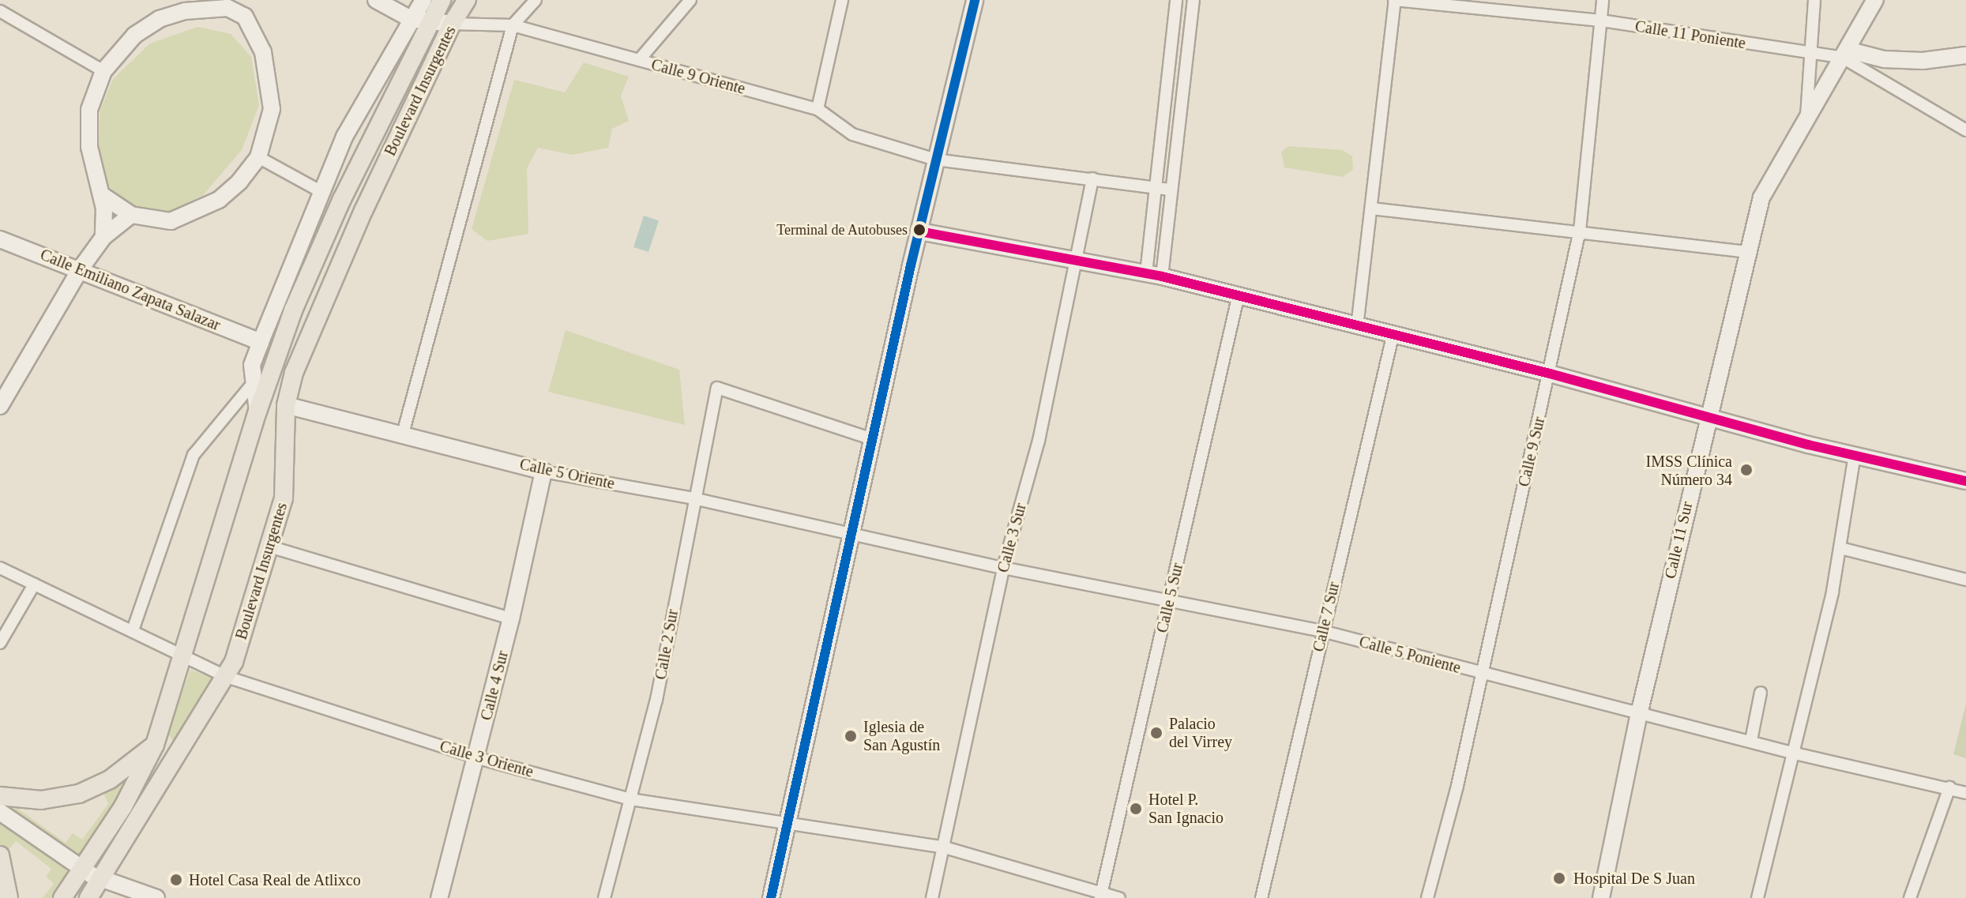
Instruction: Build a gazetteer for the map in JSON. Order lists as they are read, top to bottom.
{
  "streets": {
    "main road": ["Boulevard Insurgentes"],
    "street": [
      "Calle 11 Poniente",
      "Calle 9 Oriente",
      "Calle Emiliano Zapata Salazar",
      "Calle 9 Sur",
      "Calle 5 Oriente",
      "Calle 3 Sur",
      "Calle 11 Sur",
      "Calle 5 Sur",
      "Calle 7 Sur",
      "Calle 2 Sur",
      "Calle 5 Poniente",
      "Calle 4 Sur",
      "Calle 3 Oriente"
    ]
  },
  "crossings": [
    ["Calle 11 Poniente", "Calle 9 Sur"],
    ["Calle 11 Poniente", "Calle 11 Sur"],
    ["Calle 9 Oriente", "Boulevard Insurgentes"],
    ["Calle 9 Oriente", "Calle 3 Sur"],
    ["Boulevard Insurgentes", "Calle Emiliano Zapata Salazar"],
    ["Boulevard Insurgentes", "Calle 5 Oriente"],
    ["Boulevard Insurgentes", "Calle 3 Oriente"],
    ["Calle 9 Sur", "Calle 5 Poniente"],
    ["Calle 5 Oriente", "Calle 2 Sur"],
    ["Calle 5 Oriente", "Calle 5 Poniente"],
    ["Calle 5 Oriente", "Calle 4 Sur"],
    ["Calle 3 Sur", "Calle 5 Poniente"],
    ["Calle 3 Sur", "Calle 3 Oriente"],
    ["Calle 11 Sur", "Calle 5 Poniente"],
    ["Calle 5 Sur", "Calle 5 Poniente"],
    ["Calle 5 Sur", "Calle 3 Oriente"],
    ["Calle 7 Sur", "Calle 5 Poniente"],
    ["Calle 2 Sur", "Calle 3 Oriente"],
    ["Calle 4 Sur", "Calle 3 Oriente"]
  ],
  "places": [
    "Terminal de Autobuses",
    "IMSS Clínica Número 34",
    "Palacio del Virrey",
    "Iglesia de San Agustín",
    "Hotel P. San Ignacio",
    "Hospital De S Juan",
    "Hotel Casa Real de Atlixco"
  ]
}
